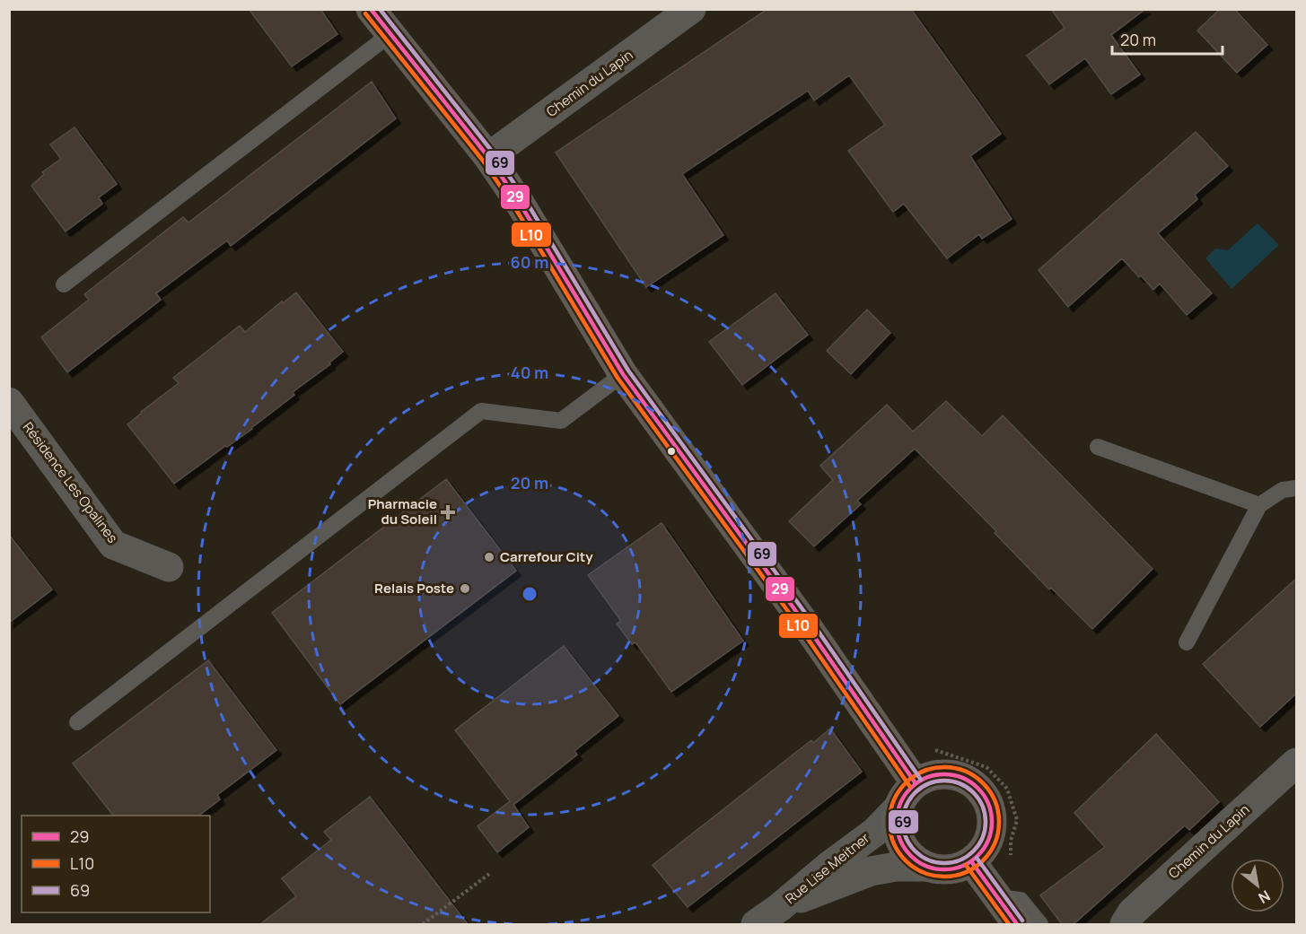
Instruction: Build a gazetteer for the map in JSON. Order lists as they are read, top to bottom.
{
  "streets": {
    "street": ["Chemin du Lapin", "Résidence Les Opalines", "Rue Lise Meitner"]
  },
  "places": {
    "health": ["Pharmacie du Soleil"],
    "other": ["Carrefour City", "Relais Poste"]
  },
  "lines": ["transit line 29", "transit line 69", "transit line L10"],
  "legend": ["29", "L10", "69"],
  "scale_bar": "20 m",
  "north": "bottom right",
  "rings": ["60 m", "40 m", "20 m"]
}
